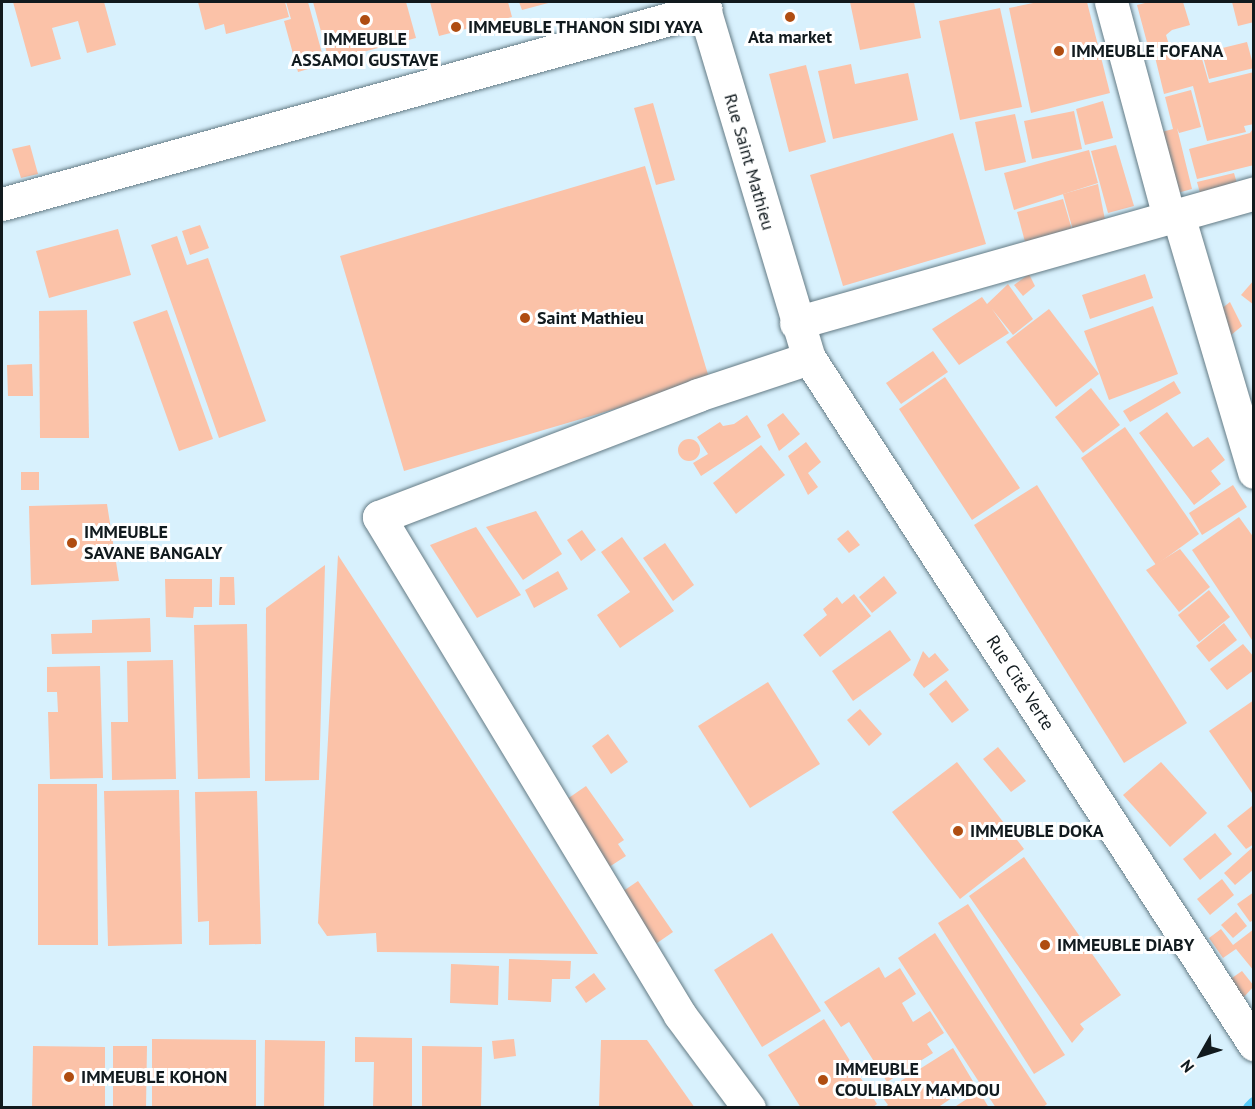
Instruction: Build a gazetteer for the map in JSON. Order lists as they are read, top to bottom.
{
  "streets": {
    "street": ["Rue Saint Mathieu", "Rue Cité Verte"]
  },
  "crossings": [
    ["Rue Saint Mathieu", "Rue Cité Verte"]
  ],
  "places": [
    "Ata market",
    "IMMEUBLE ASSAMOI GUSTAVE",
    "IMMEUBLE THANON SIDI YAYA",
    "IMMEUBLE FOFANA",
    "Saint Mathieu",
    "IMMEUBLE SAVANE BANGALY",
    "IMMEUBLE DOKA",
    "IMMEUBLE DIABY",
    "IMMEUBLE KOHON",
    "IMMEUBLE COULIBALY MAMDOU"
  ],
  "north": "bottom left"
}
